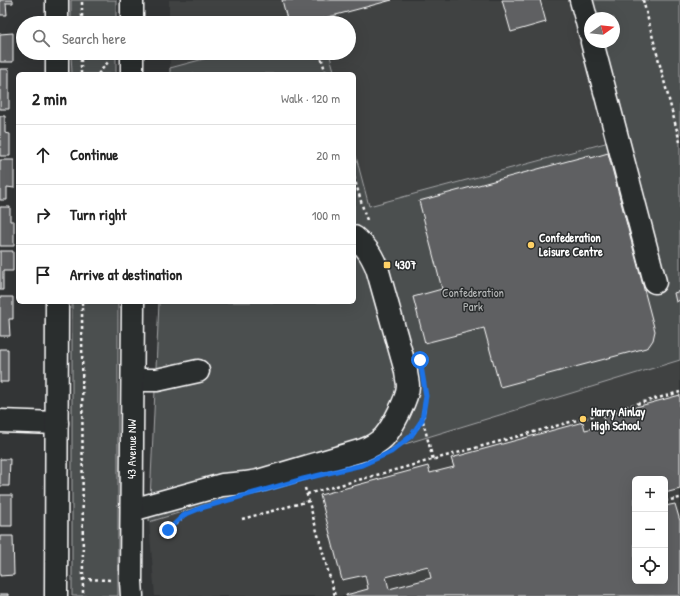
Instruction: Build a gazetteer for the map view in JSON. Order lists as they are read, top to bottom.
{
  "streets": {
    "street": ["43 Avenue NW"]
  },
  "parks": ["Confederation Park"],
  "places": {
    "other": ["Confederation Leisure Centre", "Harry Ainlay High School"],
    "transit": ["4307"]
  },
  "north": "right",
  "page": {
    "search": "Search here",
    "heading": ["2 min", "Walk · 120 m"],
    "list": [
      ["Continue", "20 m"],
      ["Turn right", "100 m"],
      "Arrive at destination"
    ],
    "map_buttons": ["+", "−"]
  }
}
